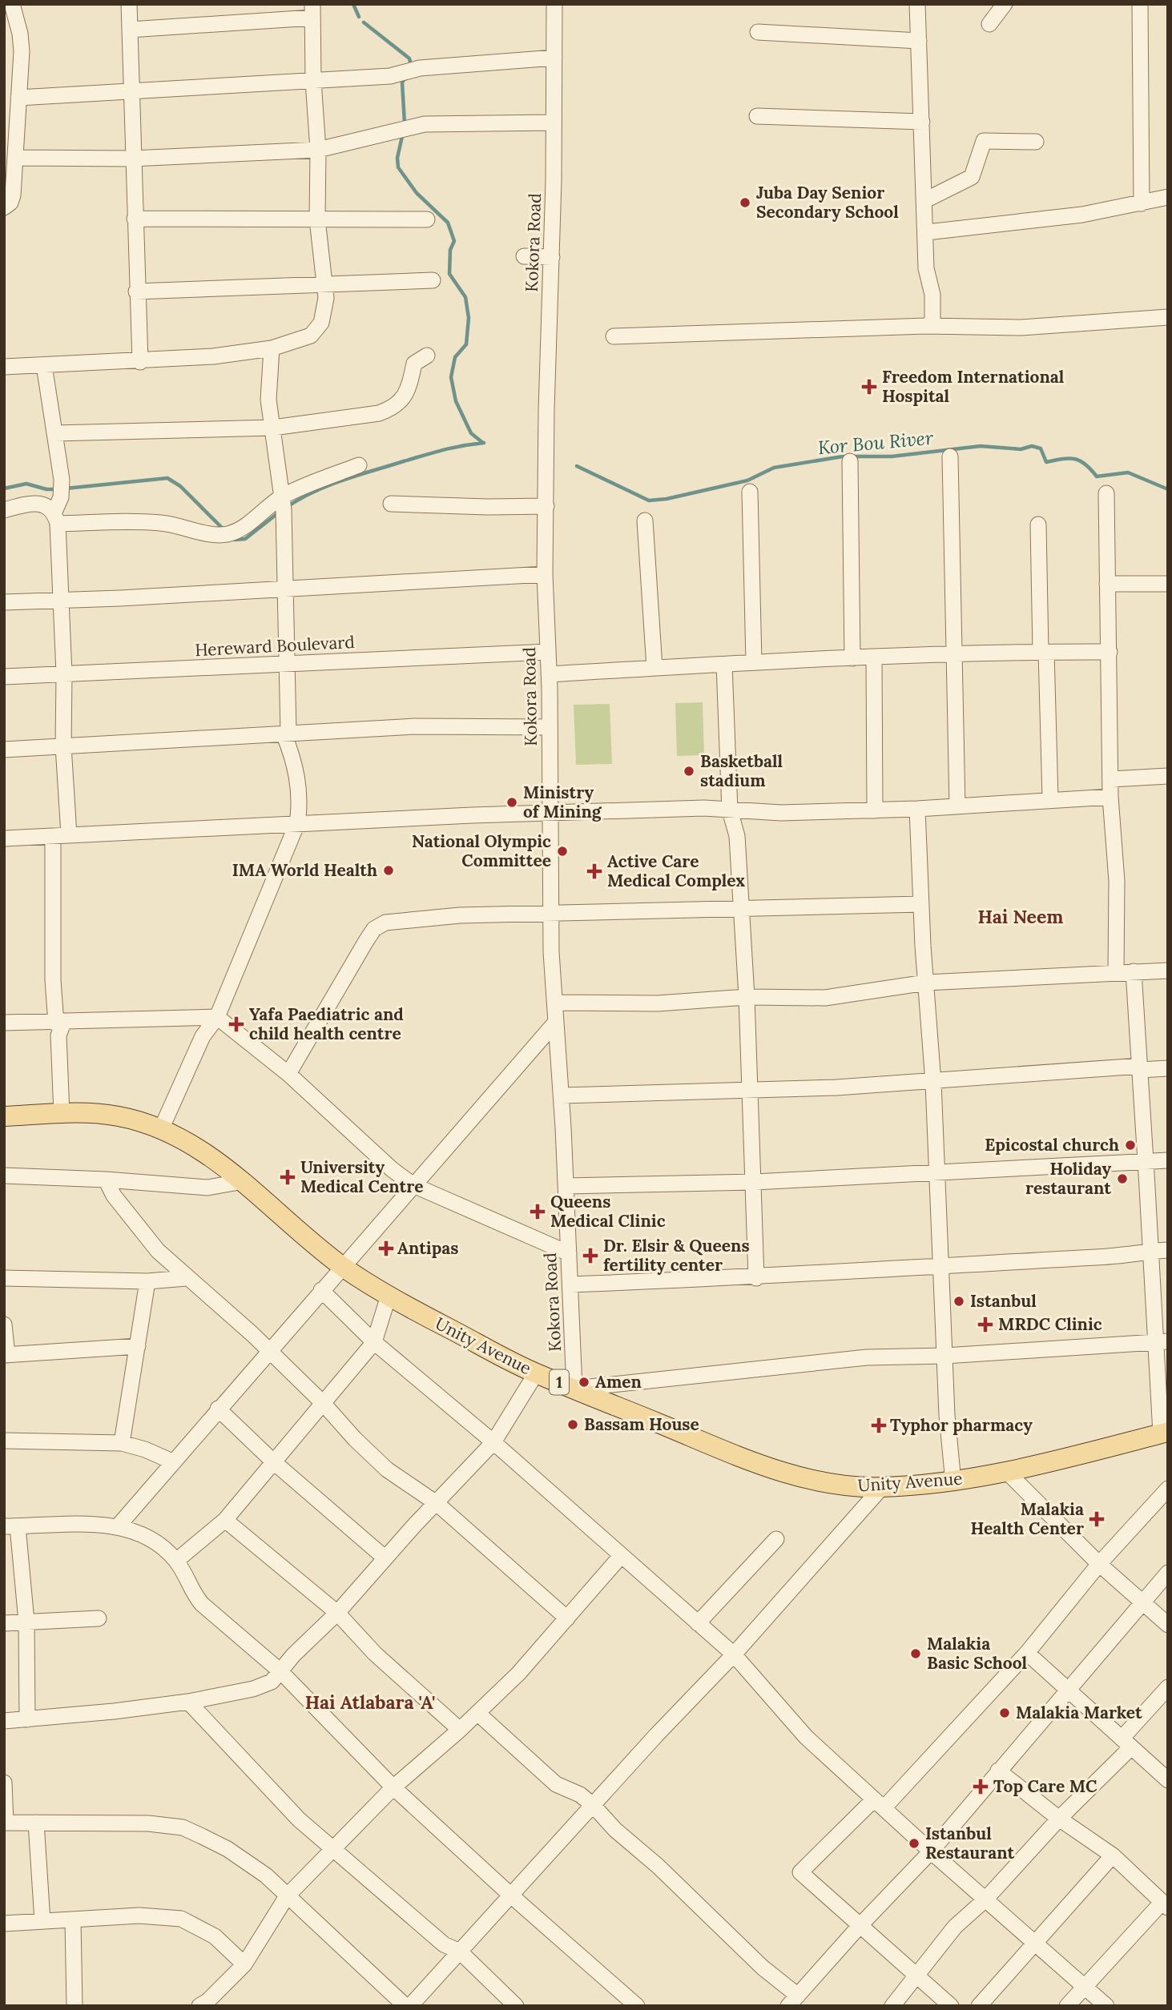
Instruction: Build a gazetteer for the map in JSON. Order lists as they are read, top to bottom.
{
  "streets": {
    "main road": ["Unity Avenue", "1"],
    "street": ["Kokora Road", "Hereward Boulevard"]
  },
  "crossings": [
    ["Kokora Road", "Hereward Boulevard"],
    ["Kokora Road", "Unity Avenue"]
  ],
  "districts": ["Hai Neem", "Hai Atlabara 'A'"],
  "water": ["Kor Bou River"],
  "places": {
    "other": [
      "Juba Day Senior Secondary School",
      "Basketball stadium",
      "Ministry of Mining",
      "National Olympic Committee",
      "IMA World Health",
      "Epicostal church",
      "Holiday restaurant",
      "Istanbul",
      "Amen",
      "Bassam House",
      "Malakia Basic School",
      "Malakia Market",
      "Istanbul Restaurant"
    ],
    "health": [
      "Freedom International Hospital",
      "Active Care Medical Complex",
      "Yafa Paediatric and child health centre",
      "University Medical Centre",
      "Queens Medical Clinic",
      "Antipas",
      "Dr. Elsir & Queens fertility center",
      "MRDC Clinic",
      "Typhor pharmacy",
      "Malakia Health Center",
      "Top Care MC"
    ]
  }
}
